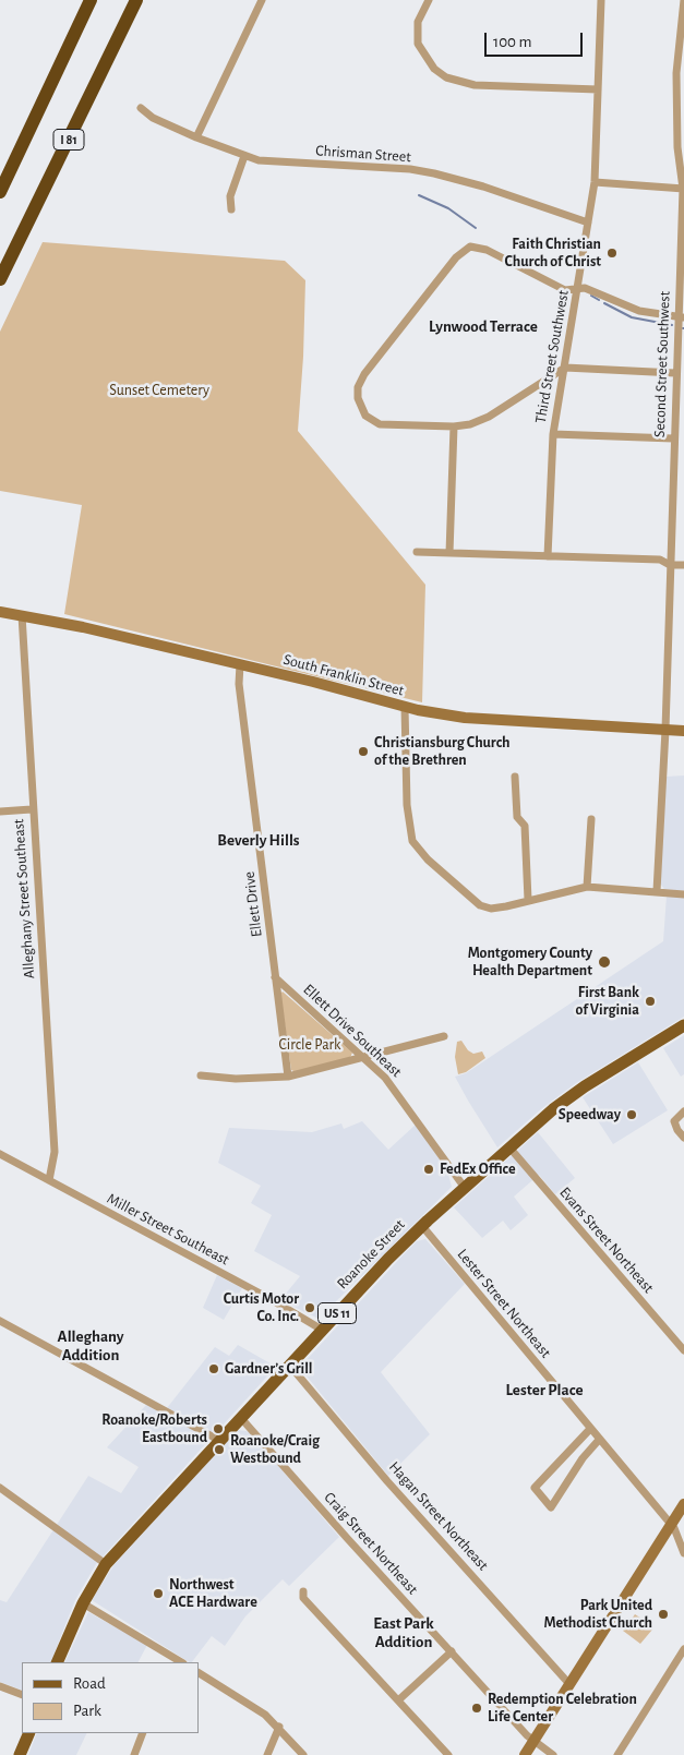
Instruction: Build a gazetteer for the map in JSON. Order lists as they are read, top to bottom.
{
  "streets": {
    "highway": ["I 81"],
    "main road": ["South Franklin Street", "Roanoke Street", "US 11"],
    "street": [
      "Chrisman Street",
      "Third Street Southwest",
      "Second Street Southwest",
      "Alleghany Street Southeast",
      "Ellett Drive",
      "Ellett Drive Southeast",
      "Miller Street Southeast",
      "Evans Street Northeast",
      "Lester Street Northeast",
      "Hagan Street Northeast",
      "Craig Street Northeast"
    ]
  },
  "crossings": [
    ["Chrisman Street", "Third Street Southwest"],
    ["Second Street Southwest", "South Franklin Street"],
    ["South Franklin Street", "Alleghany Street Southeast"],
    ["South Franklin Street", "Ellett Drive"],
    ["Alleghany Street Southeast", "Miller Street Southeast"],
    ["Ellett Drive", "Ellett Drive Southeast"],
    ["Ellett Drive Southeast", "Roanoke Street"],
    ["Miller Street Southeast", "Roanoke Street"],
    ["Evans Street Northeast", "Roanoke Street"],
    ["Roanoke Street", "Lester Street Northeast"],
    ["Roanoke Street", "Hagan Street Northeast"],
    ["Roanoke Street", "Craig Street Northeast"]
  ],
  "districts": [
    "Lynwood Terrace",
    "Beverly Hills",
    "Alleghany Addition",
    "Lester Place",
    "East Park Addition"
  ],
  "parks": ["Sunset Cemetery", "Circle Park"],
  "places": [
    "Faith Christian Church of Christ",
    "Christiansburg Church of the Brethren",
    "Montgomery County Health Department",
    "First Bank of Virginia",
    "Speedway",
    "FedEx Office",
    "Curtis Motor Co. Inc.",
    "Gardner’s Grill",
    "Roanoke/Roberts Eastbound",
    "Roanoke/Craig Westbound",
    "Northwest ACE Hardware",
    "Park United Methodist Church",
    "Redemption Celebration Life Center"
  ],
  "legend": ["Road", "Park"],
  "scale_bar": "100 m"
}
